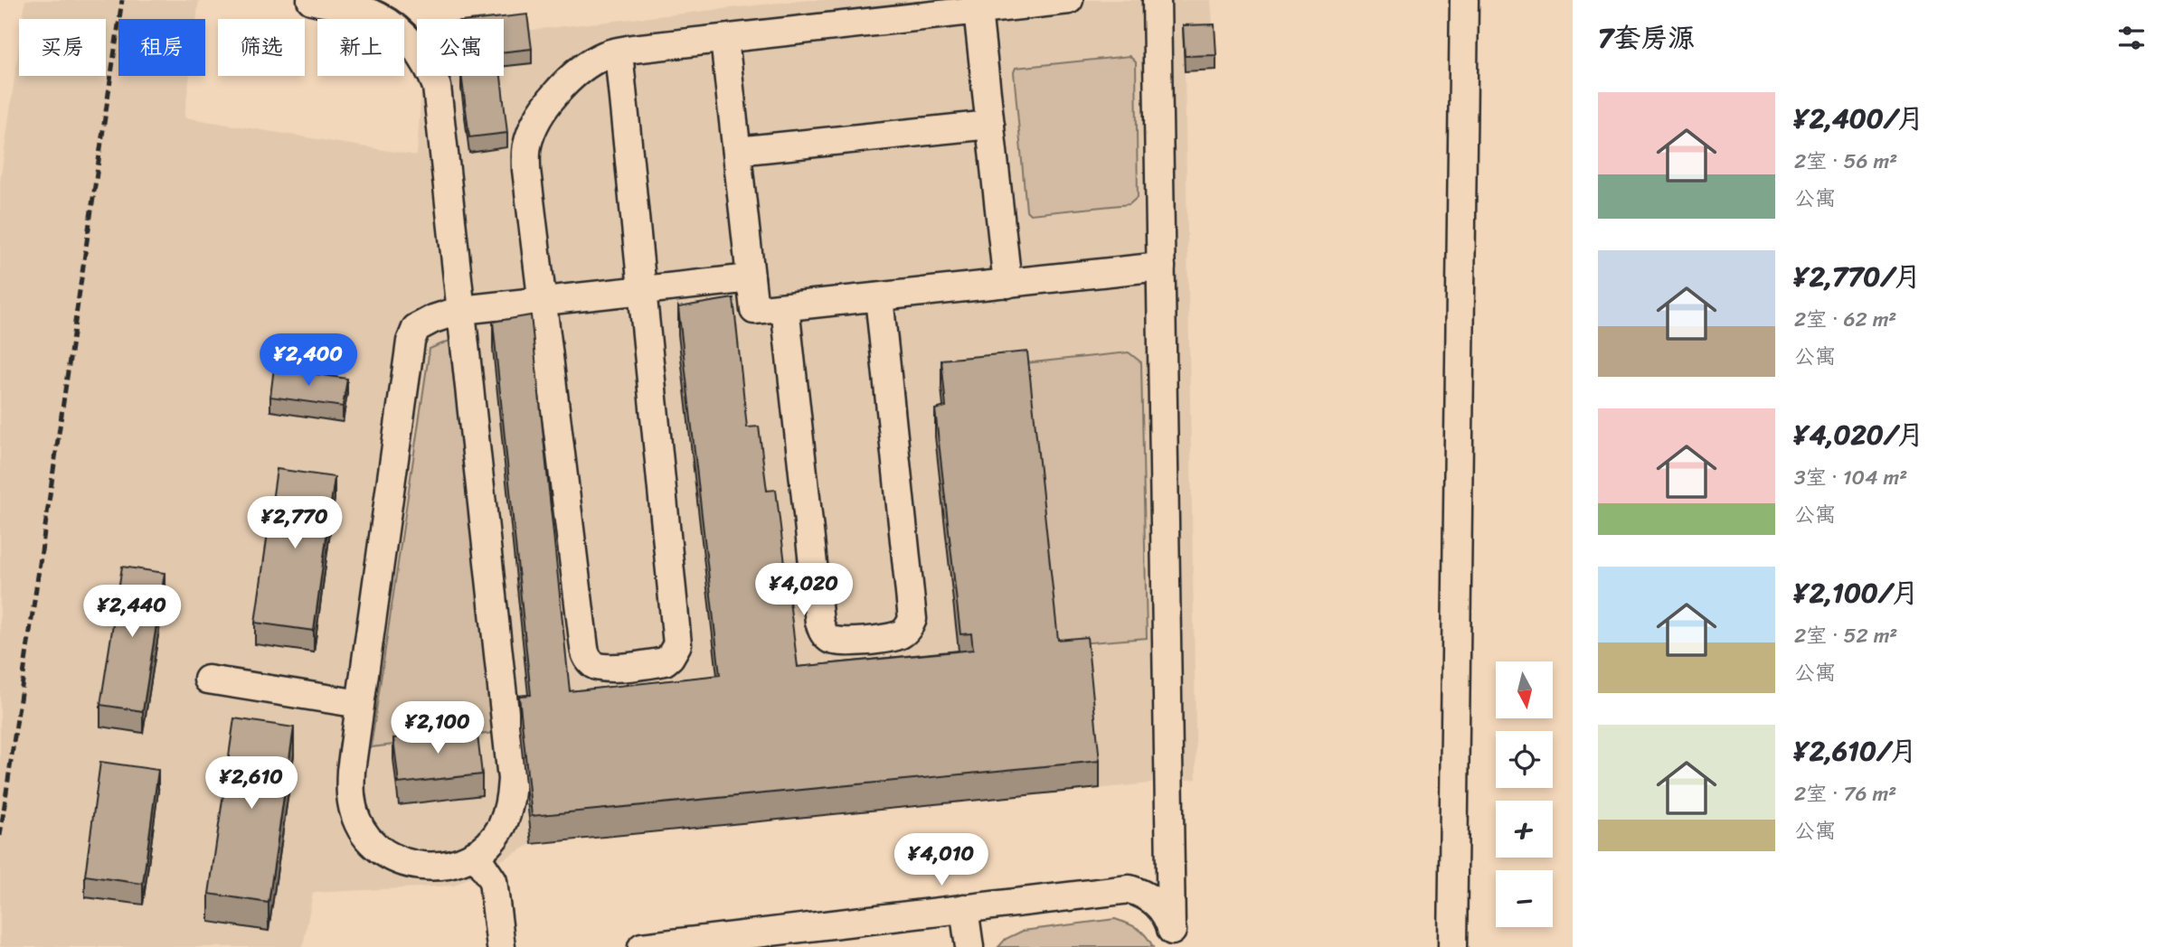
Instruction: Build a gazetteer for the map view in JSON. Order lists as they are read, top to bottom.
{
  "north": "bottom",
  "page": {
    "heading": "7套房源",
    "chip": [
      "买房",
      "租房",
      "筛选",
      "新上",
      "公寓"
    ],
    "list": [
      {
        "name": "¥2,400/月",
        "note": "2室 · 56 m² · 公寓"
      },
      {
        "name": "¥2,770/月",
        "note": "2室 · 62 m² · 公寓"
      },
      {
        "name": "¥4,020/月",
        "note": "3室 · 104 m² · 公寓"
      },
      {
        "name": "¥2,100/月",
        "note": "2室 · 52 m² · 公寓"
      },
      {
        "name": "¥2,610/月",
        "note": "2室 · 76 m² · 公寓"
      }
    ],
    "price": [
      "¥2,400",
      "¥2,770",
      "¥4,020",
      "¥2,440",
      "¥2,100",
      "¥2,610",
      "¥4,010"
    ],
    "map_buttons": ["+", "−"]
  }
}
